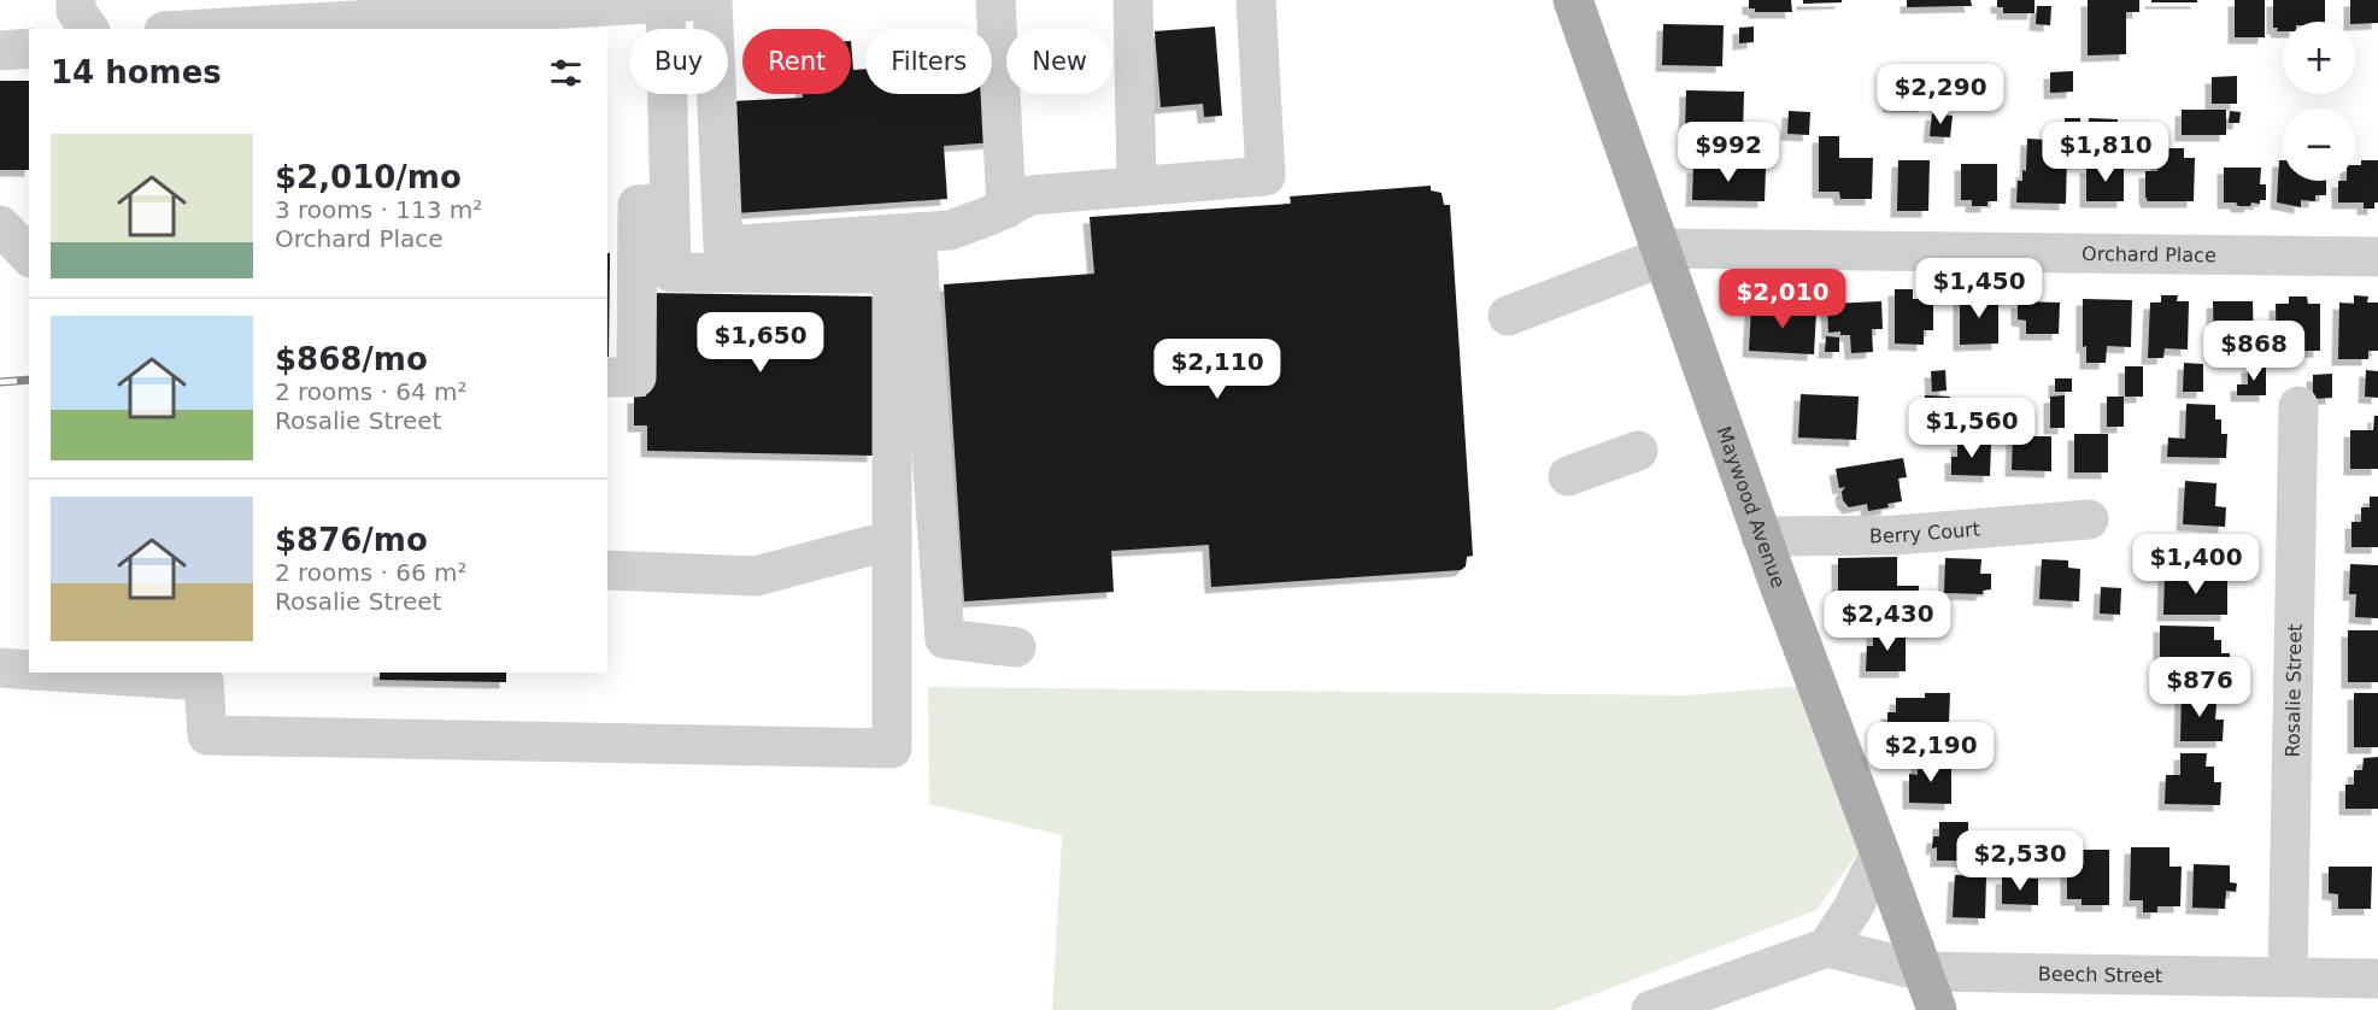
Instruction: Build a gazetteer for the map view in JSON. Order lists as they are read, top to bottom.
{
  "streets": {
    "main road": ["Maywood Avenue"],
    "street": [
      "Orchard Place",
      "Berry Court",
      "Rosalie Street",
      "Beech Street"
    ]
  },
  "crossings": [
    ["Orchard Place", "Maywood Avenue"],
    ["Maywood Avenue", "Berry Court"],
    ["Maywood Avenue", "Beech Street"],
    ["Rosalie Street", "Beech Street"]
  ],
  "page": {
    "map_buttons": ["+", "−"],
    "chip": [
      "Buy",
      "Rent",
      "Filters",
      "New"
    ],
    "heading": "14 homes",
    "price": [
      "$2,290",
      "$992",
      "$1,810",
      "$1,450",
      "$2,010",
      "$1,650",
      "$868",
      "$2,110",
      "$1,560",
      "$1,400",
      "$2,430",
      "$876",
      "$2,190",
      "$2,530"
    ],
    "list": [
      {
        "name": "$2,010/mo",
        "note": "3 rooms · 113 m² · Orchard Place"
      },
      {
        "name": "$868/mo",
        "note": "2 rooms · 64 m² · Rosalie Street"
      },
      {
        "name": "$876/mo",
        "note": "2 rooms · 66 m² · Rosalie Street"
      }
    ]
  }
}
